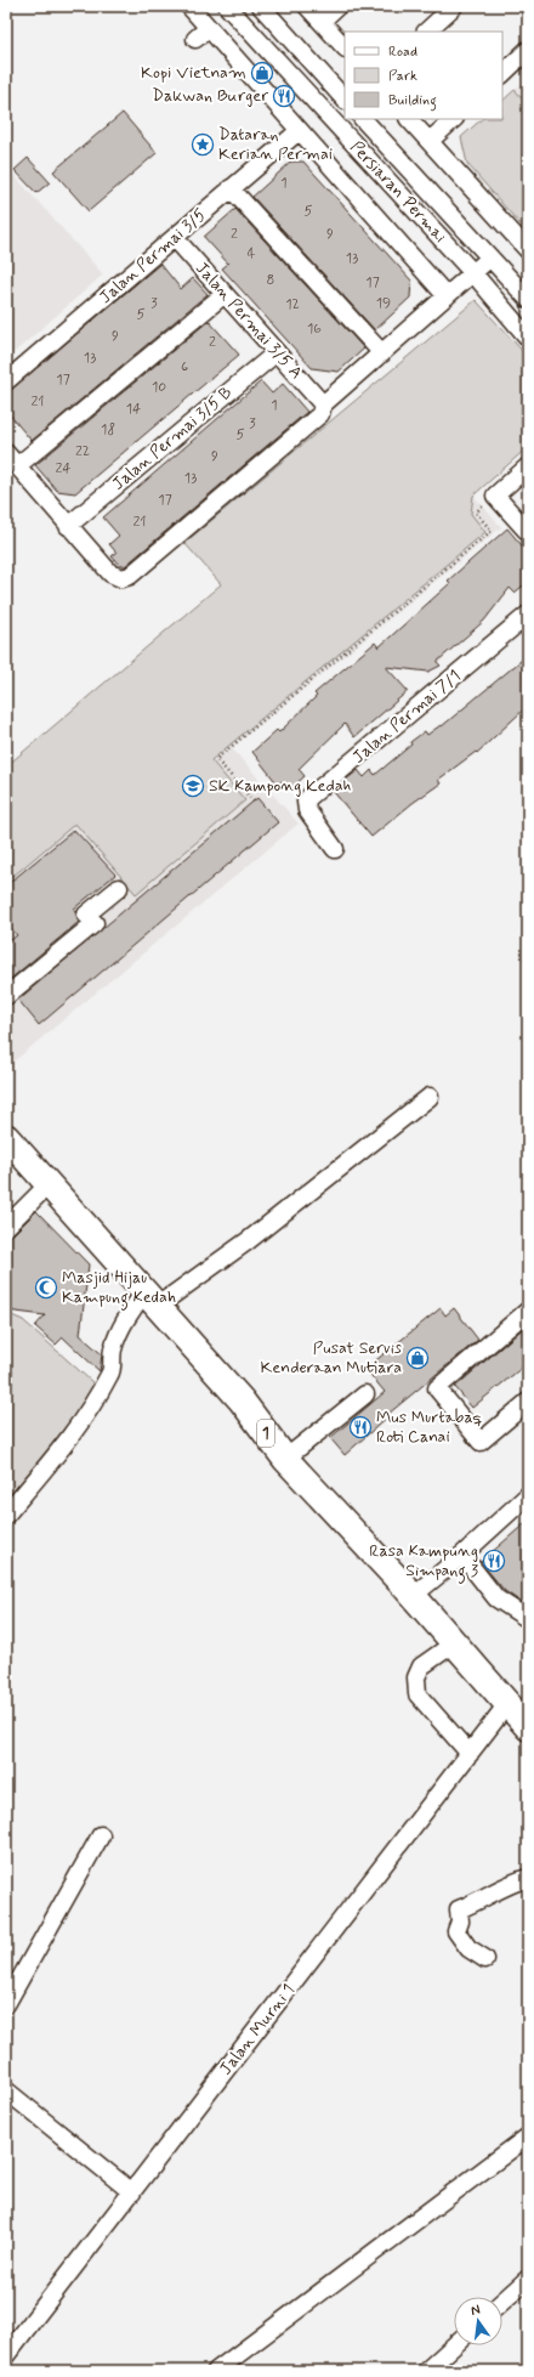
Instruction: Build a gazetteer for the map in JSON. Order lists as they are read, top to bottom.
{
  "streets": {
    "highway": ["1"],
    "street": [
      "Persiaran Permai",
      "Jalan Permai 3/5",
      "Jalan Permai 3/5 A",
      "Jalan Permai 3/5 B",
      "Jalan Permai 7/1",
      "Jalan Murni 1"
    ]
  },
  "crossings": [
    ["Jalan Permai 3/5", "Jalan Permai 3/5 A"],
    ["Jalan Permai 3/5 A", "Jalan Permai 3/5 B"],
    ["1", "Jalan Murni 1"]
  ],
  "places": {
    "shop": ["Kopi Vietnam", "Pusat Servis Kenderaan Mutiara"],
    "restaurant": ["Dakwan Burger", "Mus Murtabaq Roti Canai", "Rasa Kampung Simpang 3"],
    "place": ["Dataran Kerian Permai"],
    "school or university": ["SK Kampong Kedah"],
    "mosque": ["Masjid Hijau Kampung Kedah"]
  },
  "house_numbers": [
    "1",
    "5",
    "2",
    "9",
    "4",
    "13",
    "8",
    "17",
    "3",
    "19",
    "12",
    "5",
    "16",
    "9",
    "2",
    "13",
    "6",
    "17",
    "10",
    "21",
    "1",
    "14",
    "3",
    "18",
    "5",
    "22",
    "9",
    "24",
    "13",
    "17",
    "21"
  ],
  "legend": ["Road", "Park", "Building"],
  "north": "top"
}
